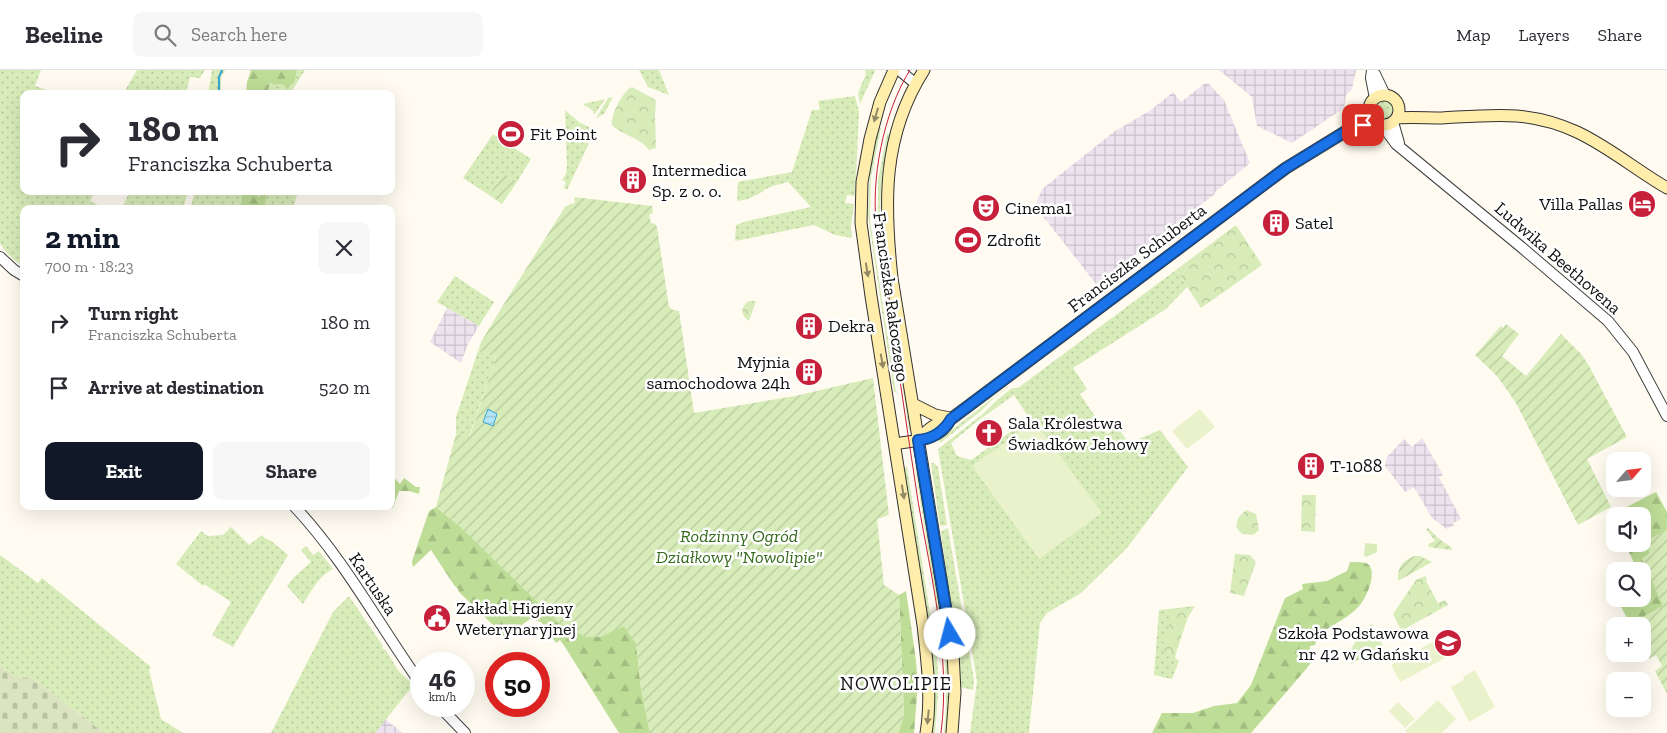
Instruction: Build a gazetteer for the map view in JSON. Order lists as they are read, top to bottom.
{
  "streets": {
    "main road": ["Franciszka Schuberta", "Franciszka Rakoczego"],
    "street": ["Ludwika Beethovena", "Kartuska"]
  },
  "crossings": [
    ["Franciszka Schuberta", "Ludwika Beethovena"],
    ["Franciszka Schuberta", "Franciszka Rakoczego"]
  ],
  "districts": ["NOWOLIPIE"],
  "parks": ["Rodzinny Ogród Działkowy \"Nowolipie\""],
  "places": {
    "sports": ["Fit Point", "Zdrofit"],
    "building": [
      "Intermedica Sp. z o. o.",
      "Satel",
      "Dekra",
      "Myjnia samochodowa 24h",
      "T-1088"
    ],
    "hotel": ["Villa Pallas"],
    "theatre": ["Cinema1"],
    "church": ["Sala Królestwa Świadków Jehowy"],
    "public building": ["Zakład Higieny Weterynaryjnej"],
    "school or university": ["Szkoła Podstawowa nr 42 w Gdańsku"]
  },
  "north": "top right",
  "page": {
    "header": "Beeline",
    "search": "Search here",
    "nav": ["Map", "Layers", "Share"],
    "turn": ["180 m", "Franciszka Schuberta"],
    "heading": ["2 min", "700 m · 18:23"],
    "list": [
      {
        "name": "Turn right",
        "note": "Franciszka Schuberta",
        "value": "180 m"
      },
      {
        "name": "Arrive at destination",
        "value": "520 m"
      }
    ],
    "buttons": ["Exit", "Share"],
    "map_buttons": ["+", "−"],
    "speed": "46 km/h",
    "limit": "50"
  }
}
